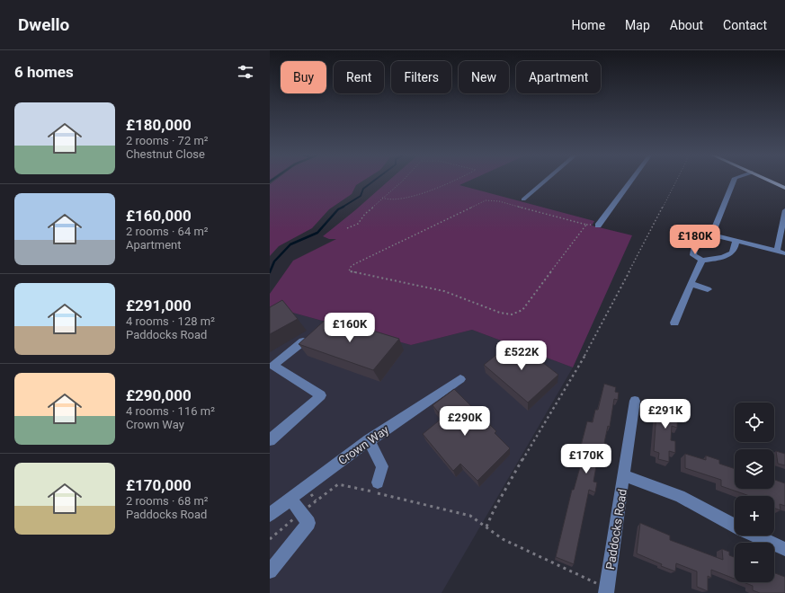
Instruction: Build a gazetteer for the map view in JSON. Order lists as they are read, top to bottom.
{
  "streets": {
    "street": ["Crown Way", "Paddocks Road"]
  },
  "page": {
    "header": "Dwello",
    "nav": [
      "Home",
      "Map",
      "About",
      "Contact"
    ],
    "heading": "6 homes",
    "chip": [
      "Buy",
      "Rent",
      "Filters",
      "New",
      "Apartment"
    ],
    "list": [
      {
        "name": "£180,000",
        "note": "2 rooms · 72 m² · Chestnut Close"
      },
      {
        "name": "£160,000",
        "note": "2 rooms · 64 m² · Apartment"
      },
      {
        "name": "£291,000",
        "note": "4 rooms · 128 m² · Paddocks Road"
      },
      {
        "name": "£290,000",
        "note": "4 rooms · 116 m² · Crown Way"
      },
      {
        "name": "£170,000",
        "note": "2 rooms · 68 m² · Paddocks Road"
      }
    ],
    "price": [
      "£180K",
      "£160K",
      "£522K",
      "£291K",
      "£290K",
      "£170K"
    ],
    "map_buttons": ["+", "−"]
  }
}
